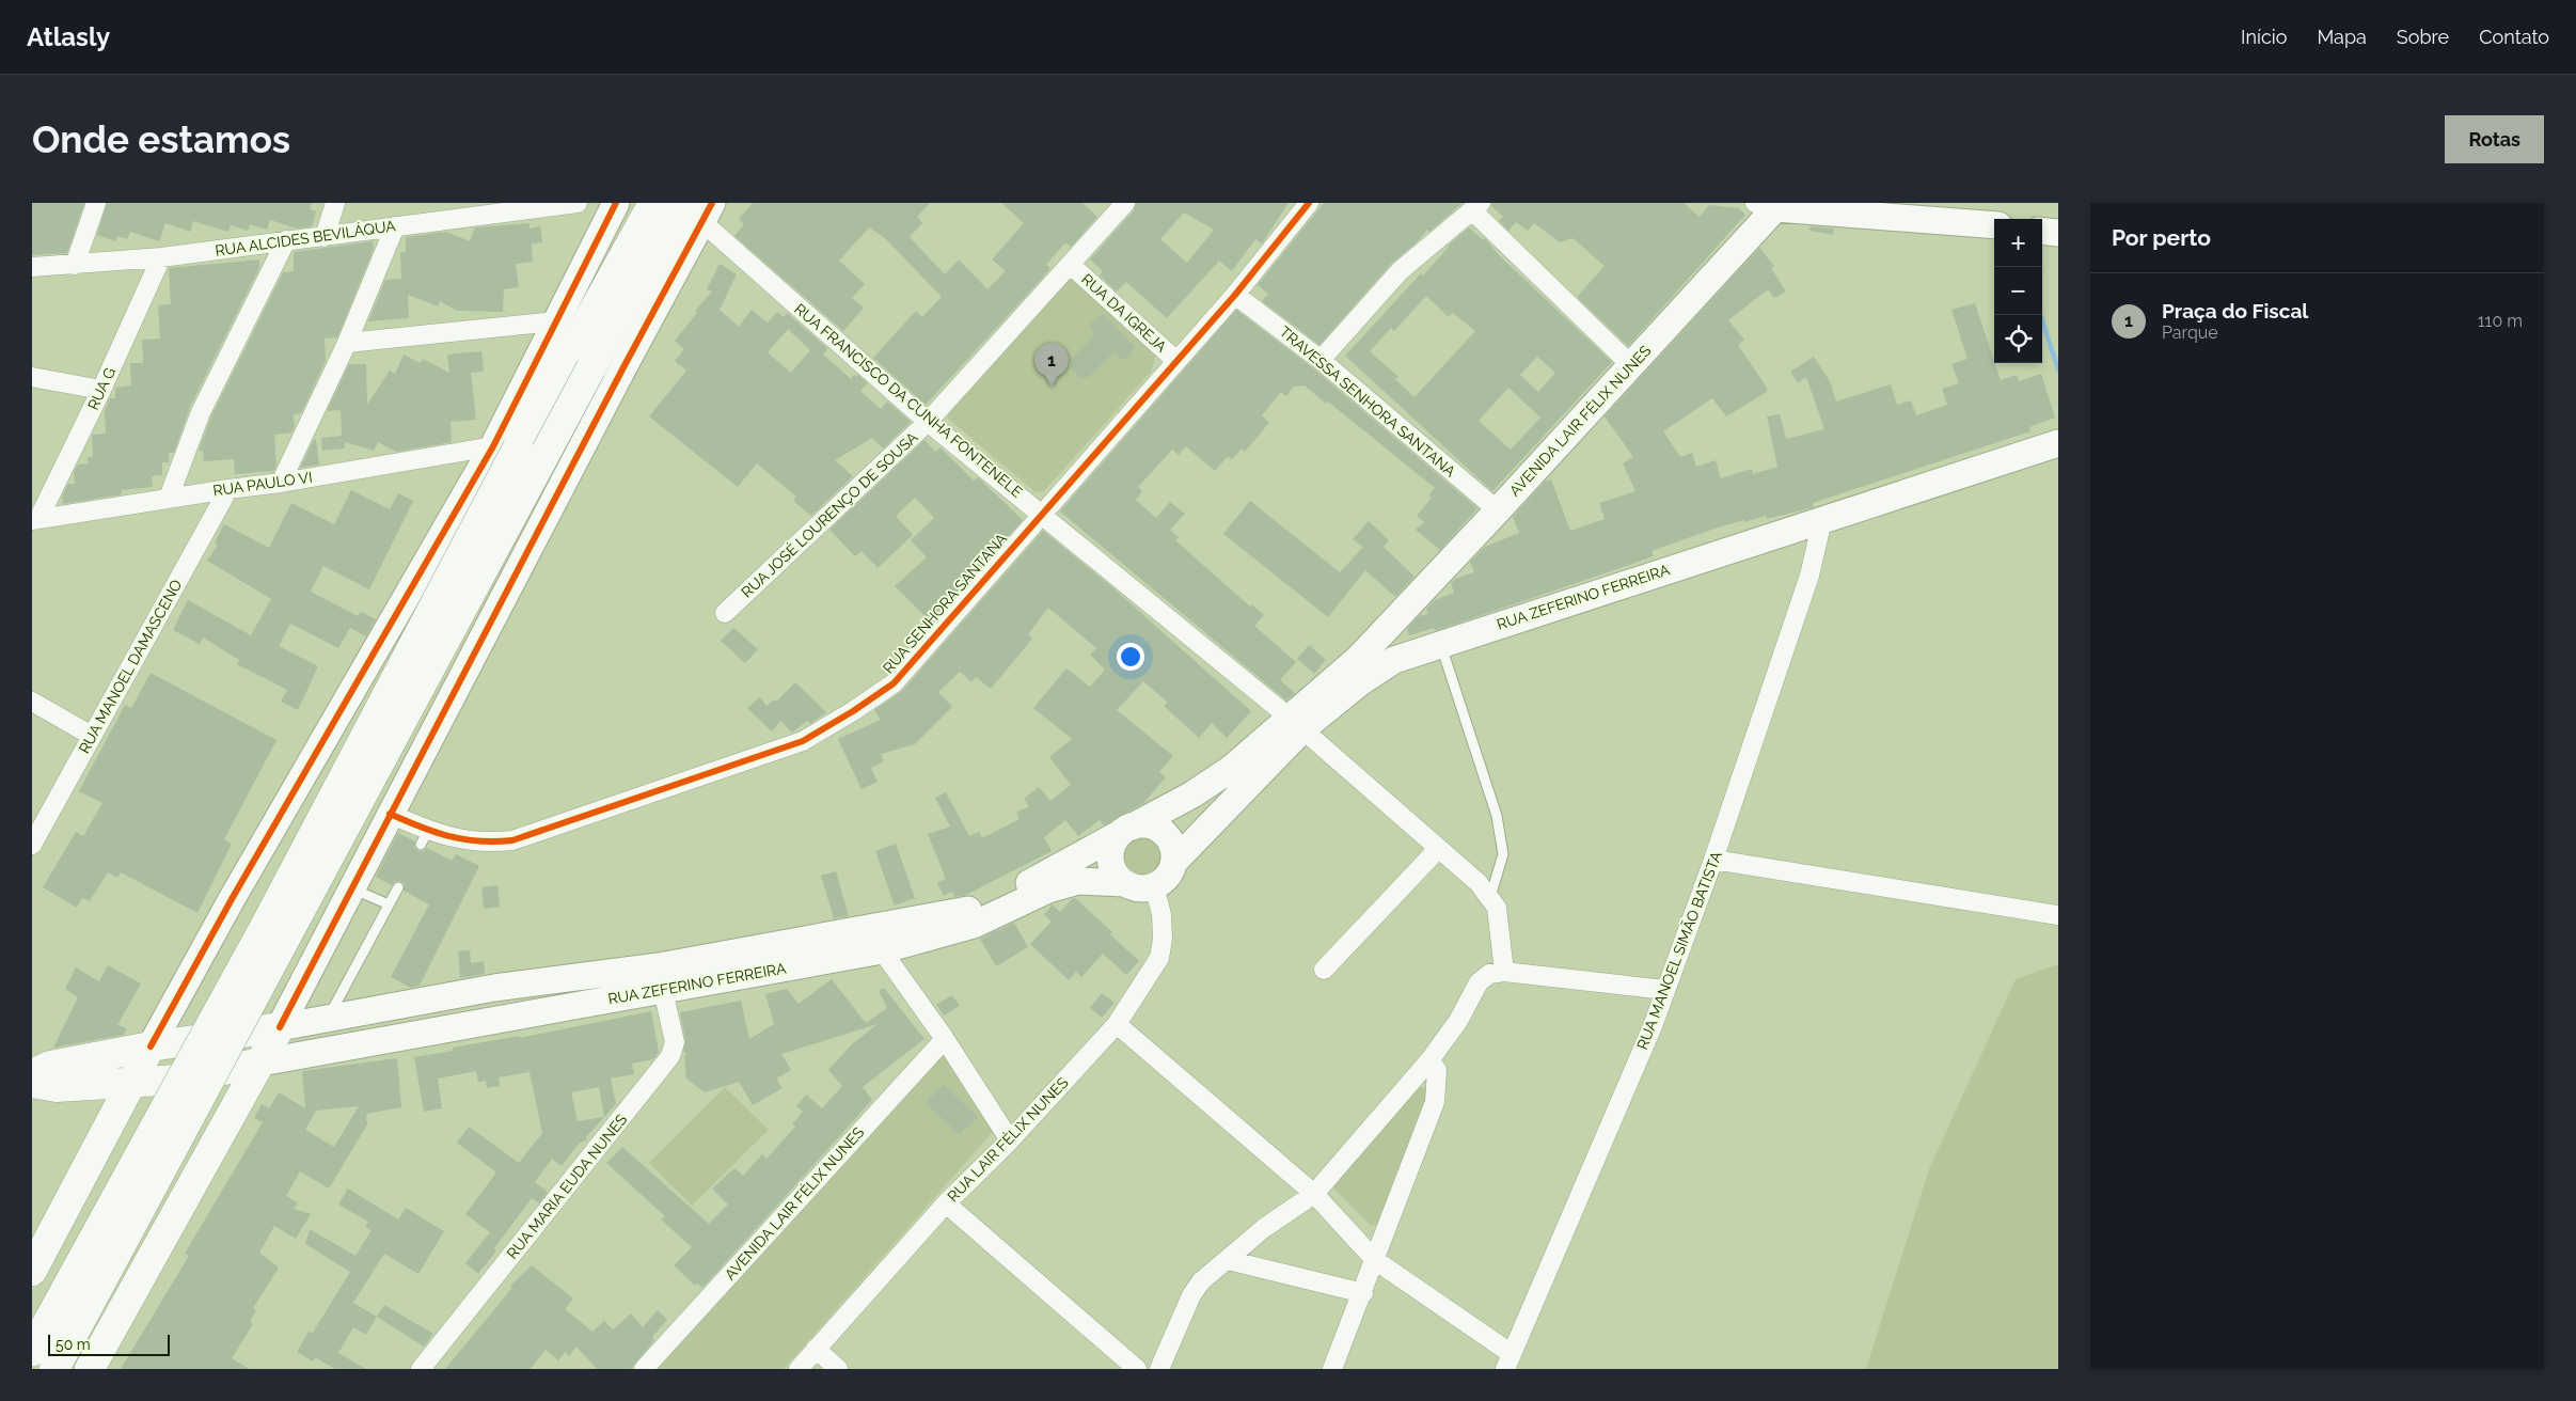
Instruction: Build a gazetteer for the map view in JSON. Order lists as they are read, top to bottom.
{
  "streets": {
    "main road": ["AVENIDA LAIR FÉLIX NUNES", "RUA ZEFERINO FERREIRA"],
    "street": [
      "RUA ALCIDES BEVILÁQUA",
      "RUA DA IGREJA",
      "RUA G",
      "RUA FRANCISCO DA CUNHA FONTENELE",
      "TRAVESSA SENHORA SANTANA",
      "RUA PAULO VI",
      "RUA JOSÉ LOURENÇO DE SOUSA",
      "RUA SENHORA SANTANA",
      "RUA MANOEL DAMASCENO",
      "RUA MANOEL SIMÃO BATISTA",
      "RUA LAIR FÉLIX NUNES",
      "RUA MARIA EUDA NUNES"
    ]
  },
  "crossings": [
    ["RUA ALCIDES BEVILÁQUA", "RUA G"],
    ["RUA DA IGREJA", "RUA JOSÉ LOURENÇO DE SOUSA"],
    ["RUA DA IGREJA", "RUA SENHORA SANTANA"],
    ["RUA G", "RUA PAULO VI"],
    ["RUA FRANCISCO DA CUNHA FONTENELE", "RUA JOSÉ LOURENÇO DE SOUSA"],
    ["RUA FRANCISCO DA CUNHA FONTENELE", "RUA ZEFERINO FERREIRA"],
    ["RUA FRANCISCO DA CUNHA FONTENELE", "RUA SENHORA SANTANA"],
    ["TRAVESSA SENHORA SANTANA", "AVENIDA LAIR FÉLIX NUNES"],
    ["TRAVESSA SENHORA SANTANA", "RUA SENHORA SANTANA"],
    ["AVENIDA LAIR FÉLIX NUNES", "RUA ZEFERINO FERREIRA"],
    ["RUA PAULO VI", "RUA MANOEL DAMASCENO"],
    ["RUA ZEFERINO FERREIRA", "RUA MANOEL SIMÃO BATISTA"],
    ["RUA ZEFERINO FERREIRA", "RUA LAIR FÉLIX NUNES"],
    ["RUA ZEFERINO FERREIRA", "RUA MARIA EUDA NUNES"]
  ],
  "scale_bar": "50 m",
  "page": {
    "header": "Atlasly",
    "nav": [
      "Início",
      "Mapa",
      "Sobre",
      "Contato"
    ],
    "buttons": "Rotas",
    "title": "Onde estamos",
    "heading": "Por perto",
    "map_buttons": ["+", "−"],
    "list": [
      {
        "mark": "1",
        "name": "Praça do Fiscal",
        "note": "Parque",
        "value": "110 m"
      }
    ],
    "pins": "1",
    "scale": "50 m"
  }
}
